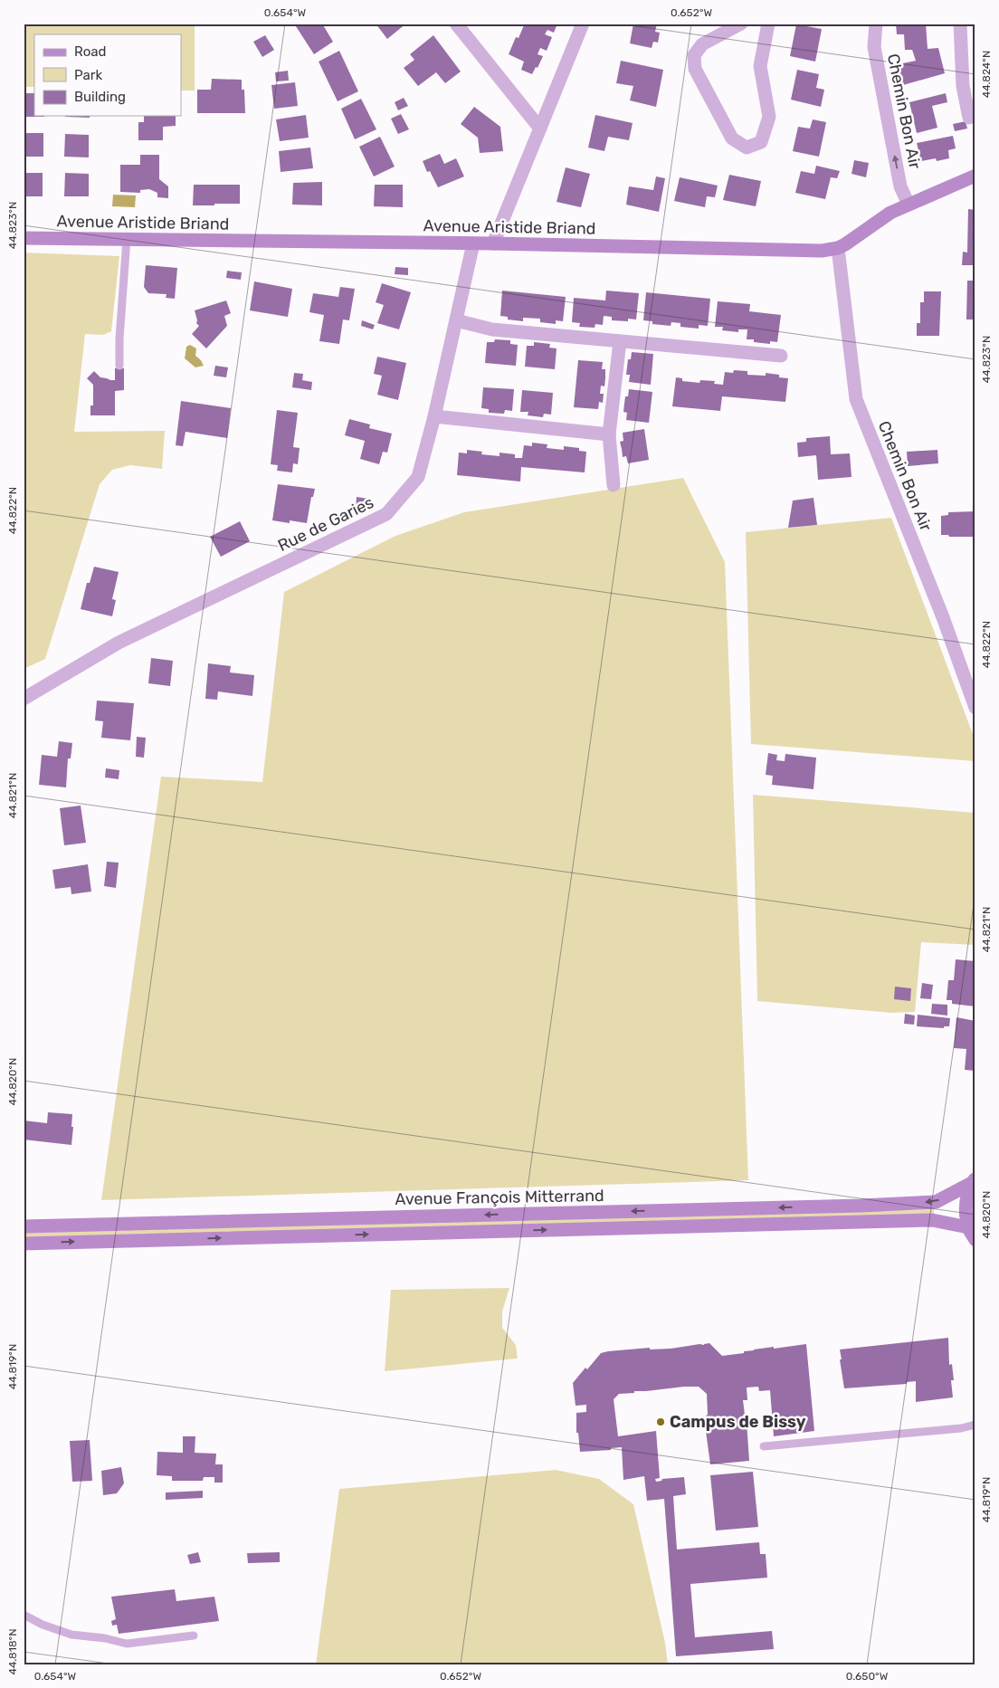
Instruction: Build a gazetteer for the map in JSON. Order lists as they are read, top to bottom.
{
  "streets": {
    "main road": ["Avenue Aristide Briand", "Avenue François Mitterrand"],
    "street": ["Chemin Bon Air", "Rue de Garies"]
  },
  "crossings": [
    ["Chemin Bon Air", "Avenue Aristide Briand"],
    ["Avenue Aristide Briand", "Rue de Garies"]
  ],
  "places": ["Campus de Bissy"],
  "legend": ["Road", "Park", "Building"],
  "coordinates": [
    "0.654°W",
    "0.652°W",
    "44.824°N",
    "44.823°N",
    "44.822°N",
    "44.821°N",
    "44.820°N",
    "44.819°N",
    "44.818°N",
    "0.650°W"
  ]
}
